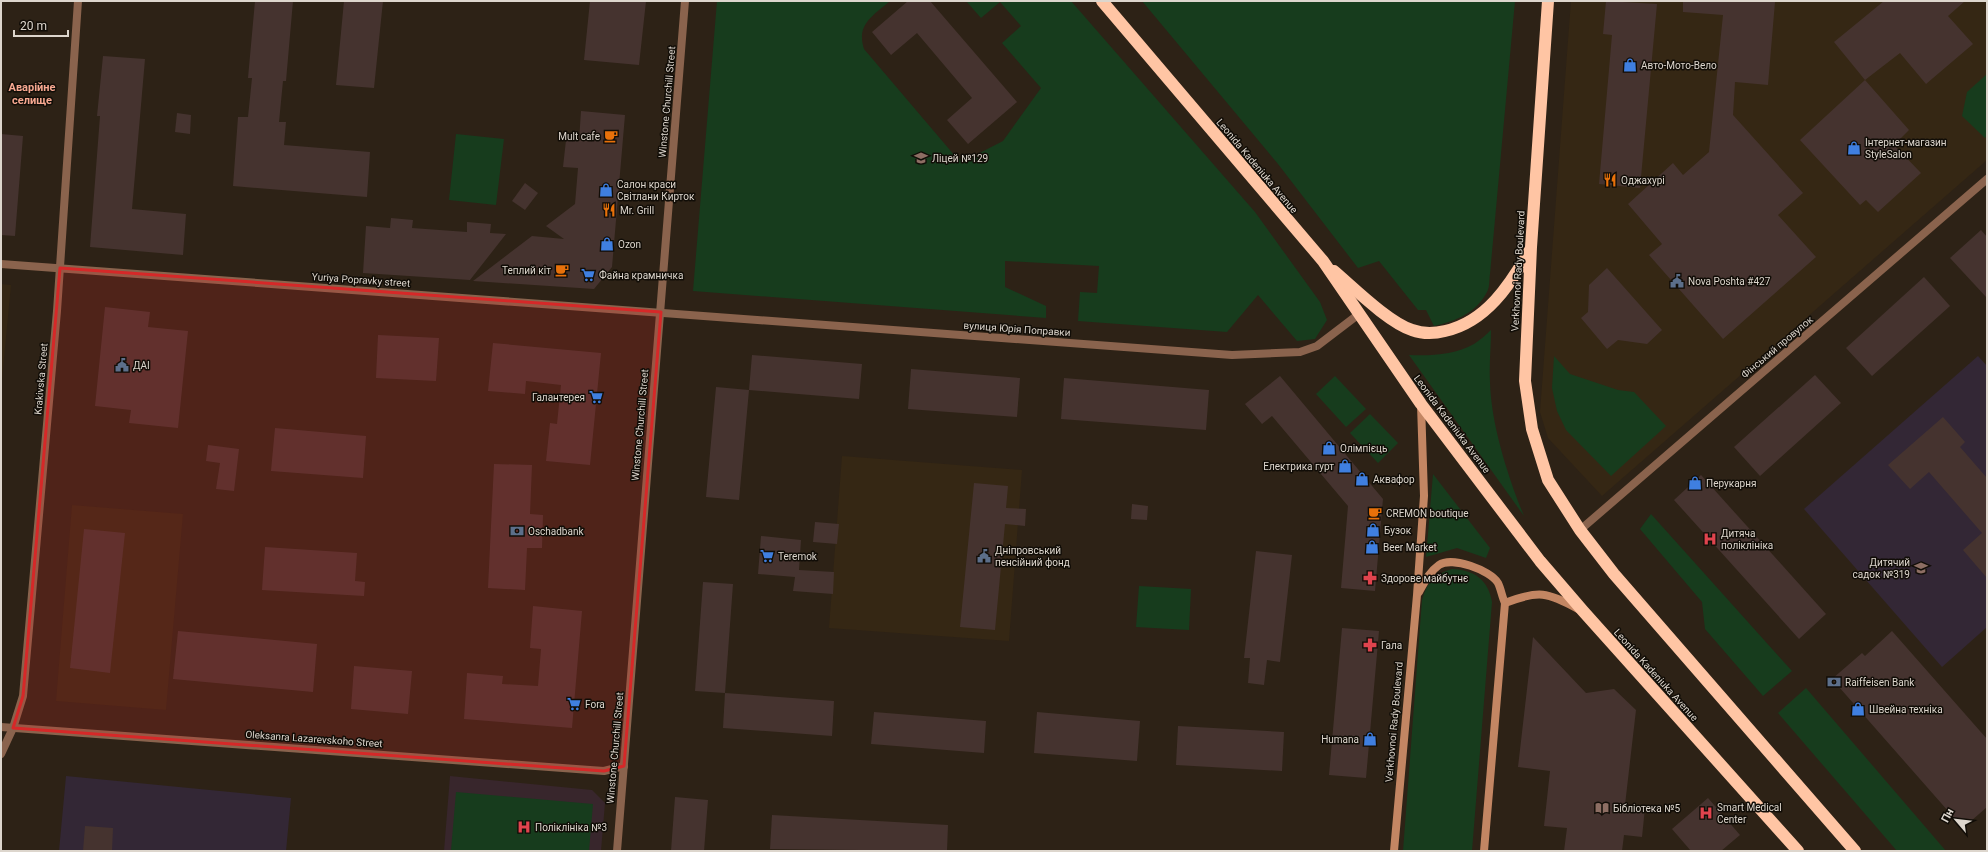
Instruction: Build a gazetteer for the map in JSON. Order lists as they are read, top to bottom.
{
  "streets": {
    "highway": ["Leonida Kadeniuka Avenue", "Verkhovnoi Rady Boulevard"],
    "street": [
      "Winstone Churchill Street",
      "Yuriya Popravky street",
      "вулиця Юрія Поправки",
      "Фінський провулок",
      "Krakivska Street",
      "Oleksanra Lazarevskoho Street"
    ]
  },
  "crossings": [
    ["Winstone Churchill Street", "Yuriya Popravky street"],
    ["Winstone Churchill Street", "вулиця Юрія Поправки"],
    ["Winstone Churchill Street", "Oleksanra Lazarevskoho Street"],
    ["Leonida Kadeniuka Avenue", "Verkhovnoi Rady Boulevard"],
    ["Leonida Kadeniuka Avenue", "вулиця Юрія Поправки"],
    ["Verkhovnoi Rady Boulevard", "Фінський провулок"],
    ["Yuriya Popravky street", "вулиця Юрія Поправки"],
    ["Yuriya Popravky street", "Krakivska Street"],
    ["Krakivska Street", "Oleksanra Lazarevskoho Street"]
  ],
  "districts": ["Аварійне селище"],
  "places": {
    "shop": [
      "Авто-Мото-Вело",
      "Інтернет-магазин StyleSalon",
      "Салон краси Світлани Кирток",
      "Ozon",
      "Олімпієць",
      "Електрика гурт",
      "Аквафор",
      "Перукарня",
      "Бузок",
      "Beer Market",
      "Швейна техніка",
      "Humana"
    ],
    "cafe": ["Mult cafe", "Теплий кіт", "CREMON boutique"],
    "school or university": ["Ліцей №129", "Дитячий садок №319"],
    "restaurant": ["Оджахурі", "Mr. Grill"],
    "supermarket": [
      "Файна крамничка",
      "Галантерея",
      "Teremok",
      "Fora"
    ],
    "public building": ["Nova Poshta #427", "ДАІ", "Дніпровський пенсійний фонд"],
    "bank": ["Oschadbank", "Raiffeisen Bank"],
    "hospital": ["Дитяча поліклініка", "Smart Medical Center", "Поліклініка №3"],
    "pharmacy": ["Здорове майбутнє", "Гала"],
    "library": ["Бібліотека №5"]
  },
  "scale_bar": "20 m",
  "north": "top left"
}
